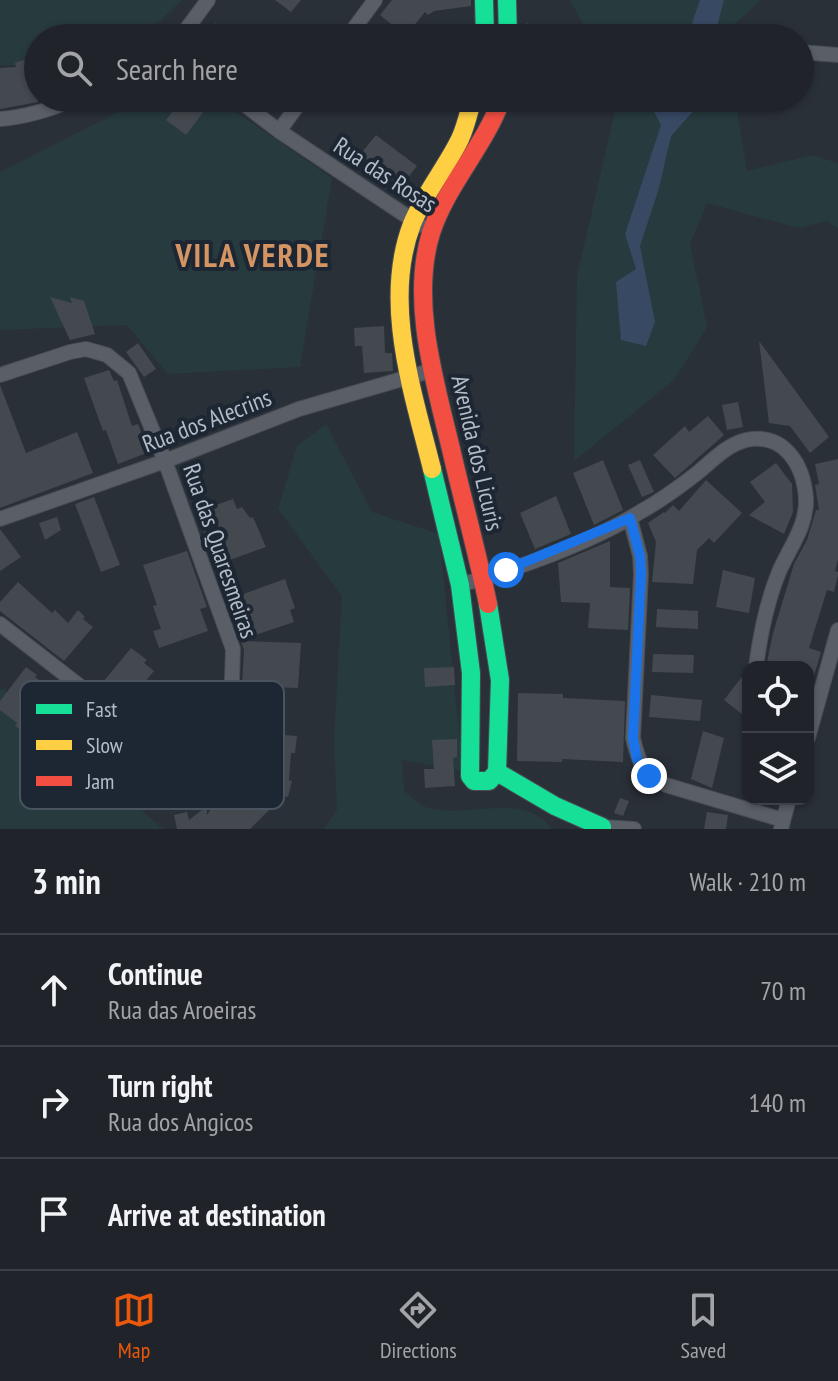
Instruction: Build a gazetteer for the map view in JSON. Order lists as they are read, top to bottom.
{
  "streets": {
    "street": [
      "Rua das Rosas",
      "Rua dos Alecrins",
      "Avenida dos Licuris",
      "Rua das Quaresmeiras"
    ]
  },
  "crossings": [
    ["Rua das Rosas", "Avenida dos Licuris"],
    ["Rua dos Alecrins", "Avenida dos Licuris"],
    ["Rua dos Alecrins", "Rua das Quaresmeiras"]
  ],
  "districts": ["VILA VERDE"],
  "legend": ["Fast", "Slow", "Jam"],
  "page": {
    "search": "Search here",
    "heading": ["3 min", "Walk · 210 m"],
    "list": [
      ["Continue", "Rua das Aroeiras", "70 m"],
      ["Turn right", "Rua dos Angicos", "140 m"],
      "Arrive at destination"
    ],
    "nav": ["Map", "Directions", "Saved"]
  }
}
